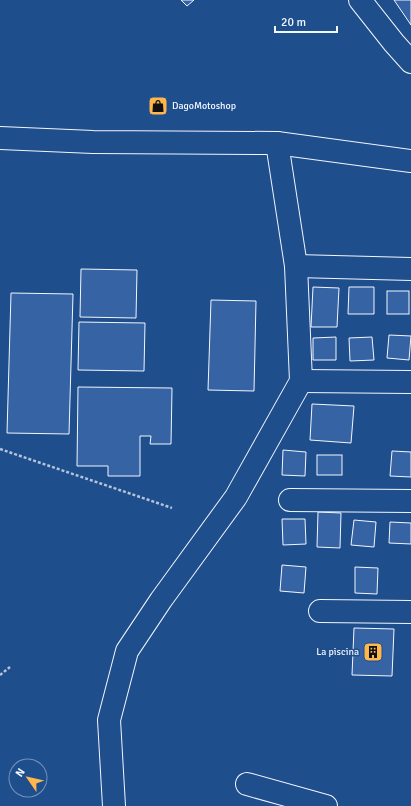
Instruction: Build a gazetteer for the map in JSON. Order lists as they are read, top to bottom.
{
  "places": {
    "shop": ["DagoMotoshop"],
    "building": ["La piscina"]
  },
  "scale_bar": "20 m",
  "north": "top left"
}
